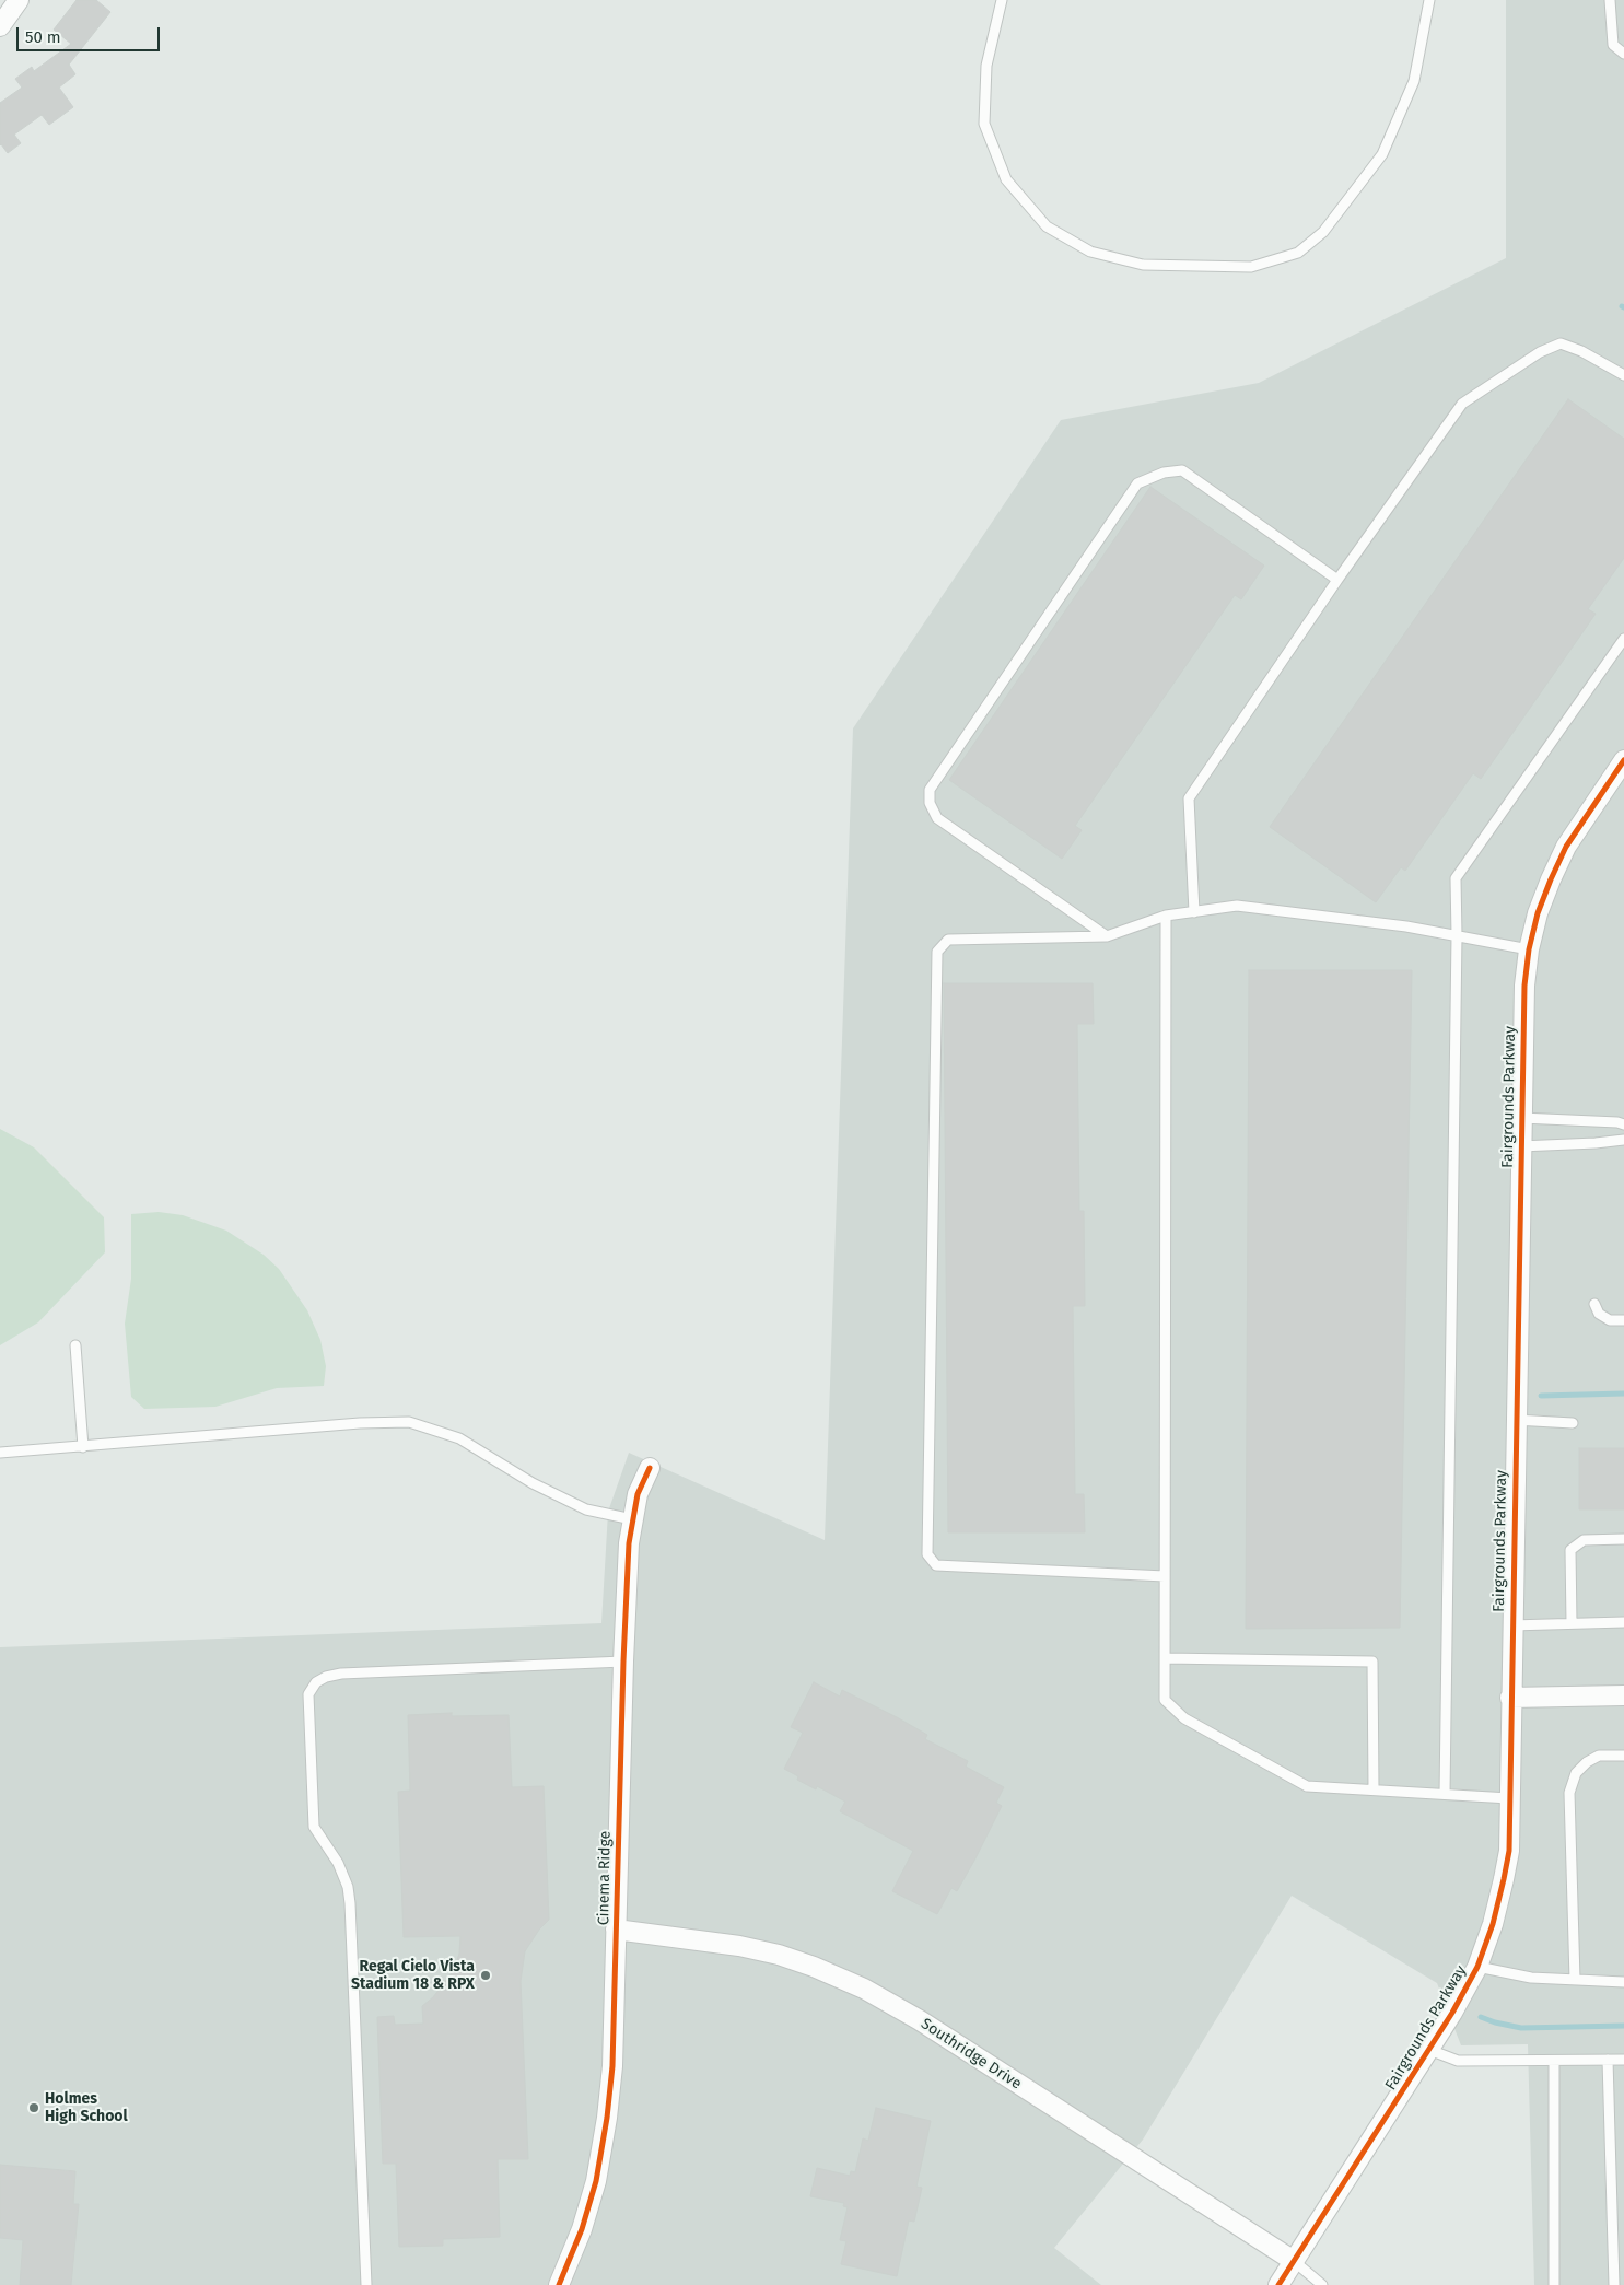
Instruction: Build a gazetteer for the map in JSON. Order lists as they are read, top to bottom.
{
  "streets": {
    "street": ["Fairgrounds Parkway", "Cinema Ridge", "Southridge Drive"]
  },
  "crossings": [
    ["Fairgrounds Parkway", "Southridge Drive"],
    ["Cinema Ridge", "Southridge Drive"]
  ],
  "places": ["Regal Cielo Vista Stadium 18 & RPX", "Holmes High School"],
  "scale_bar": "50 m"
}
